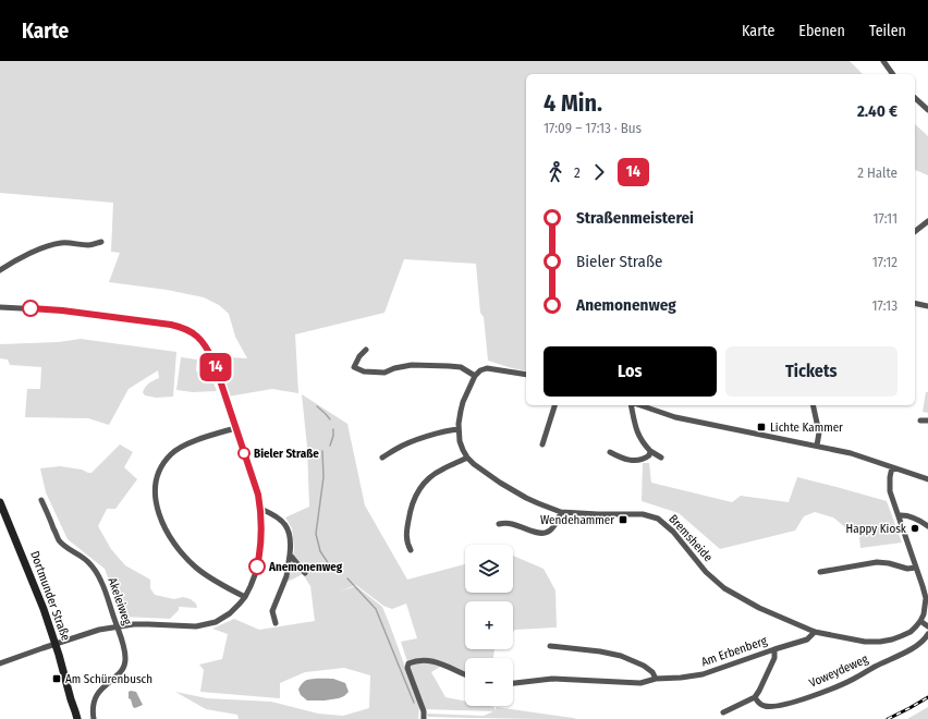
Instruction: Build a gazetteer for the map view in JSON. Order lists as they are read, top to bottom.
{
  "streets": {
    "main road": ["Dortmunder Straße"],
    "street": [
      "Bremsheide",
      "Akeleiweg",
      "Am Erbenberg",
      "Voweydeweg"
    ]
  },
  "crossings": [
    ["Bremsheide", "Am Erbenberg"]
  ],
  "places": {
    "transit": ["Lichte Kammer", "Wendehammer", "Am Schürenbusch"],
    "other": ["Bieler Straße", "Happy Kiosk", "Anemonenweg"]
  },
  "lines": ["bus line 14"],
  "page": {
    "header": "Karte",
    "nav": ["Karte", "Ebenen", "Teilen"],
    "on_map": "14",
    "heading": ["4 Min.", "17:09 – 17:13 · Bus", "2.40 €"],
    "legs": ["2", "14", "2 Halte"],
    "list": [
      {
        "name": "Straßenmeisterei",
        "value": "17:11"
      },
      {
        "name": "Bieler Straße",
        "value": "17:12"
      },
      {
        "name": "Anemonenweg",
        "value": "17:13"
      }
    ],
    "buttons": ["Los", "Tickets"],
    "map_buttons": ["+", "−"]
  }
}
